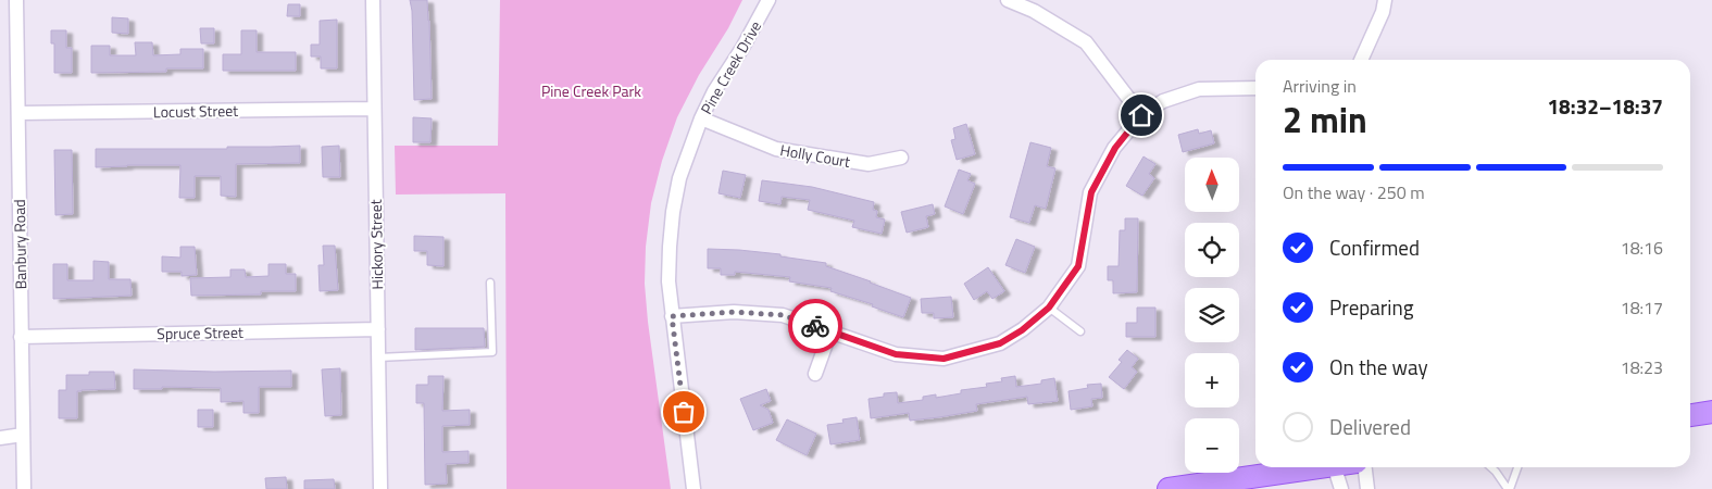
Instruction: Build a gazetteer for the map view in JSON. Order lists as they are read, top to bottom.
{
  "streets": {
    "street": [
      "Pine Creek Drive",
      "Locust Street",
      "Holly Court",
      "Banbury Road",
      "Hickory Street",
      "Spruce Street"
    ]
  },
  "crossings": [
    ["Pine Creek Drive", "Holly Court"],
    ["Locust Street", "Banbury Road"],
    ["Locust Street", "Hickory Street"],
    ["Banbury Road", "Spruce Street"],
    ["Hickory Street", "Spruce Street"]
  ],
  "parks": ["Pine Creek Park"],
  "north": "top",
  "page": {
    "heading": ["2 min", "Arriving in", "18:32–18:37"],
    "bar": "On the way · 250 m",
    "map_buttons": ["+", "−"],
    "list": [
      ["Confirmed", "18:16"],
      ["Preparing", "18:17"],
      ["On the way", "18:23"],
      "Delivered"
    ]
  }
}
